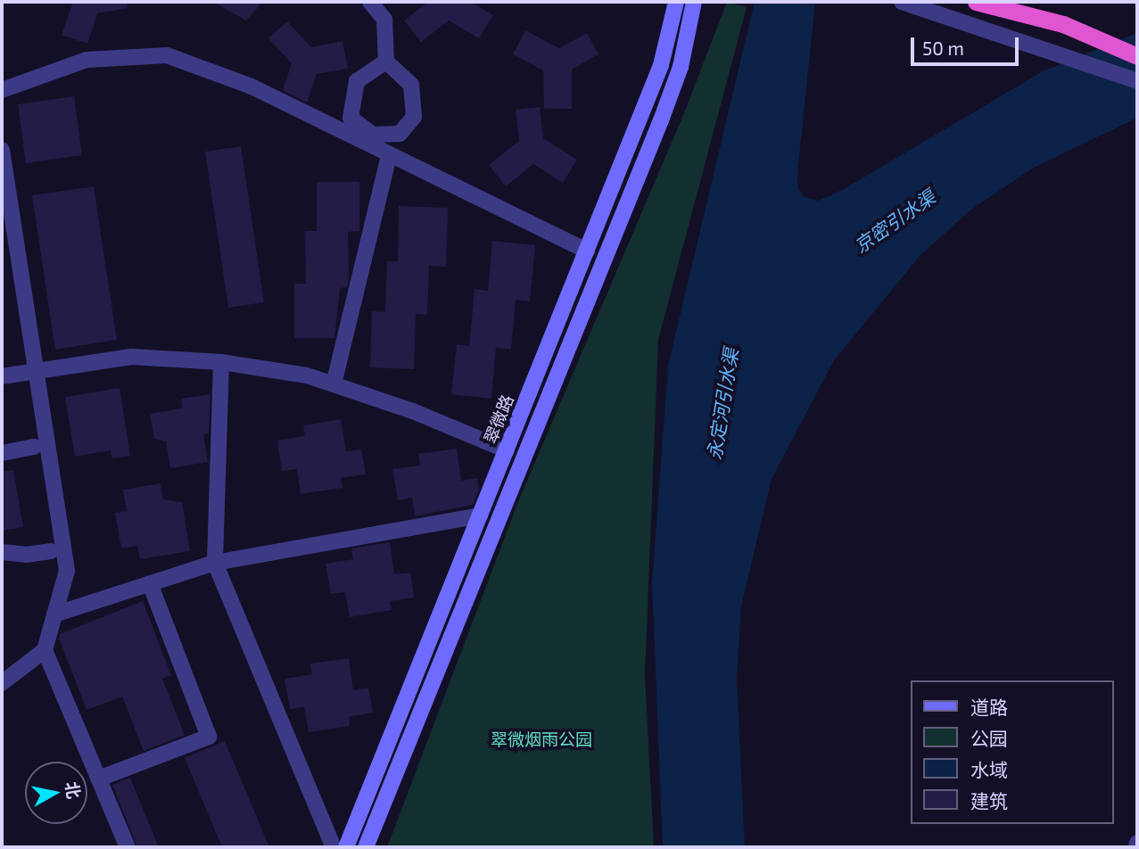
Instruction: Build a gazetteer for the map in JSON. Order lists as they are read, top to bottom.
{
  "streets": {
    "main road": ["翠微路"]
  },
  "water": ["京密引水渠", "永定河引水渠"],
  "parks": ["翠微烟雨公园"],
  "legend": [
    "道路",
    "公园",
    "水域",
    "建筑"
  ],
  "scale_bar": "50 m",
  "north": "right"
}
